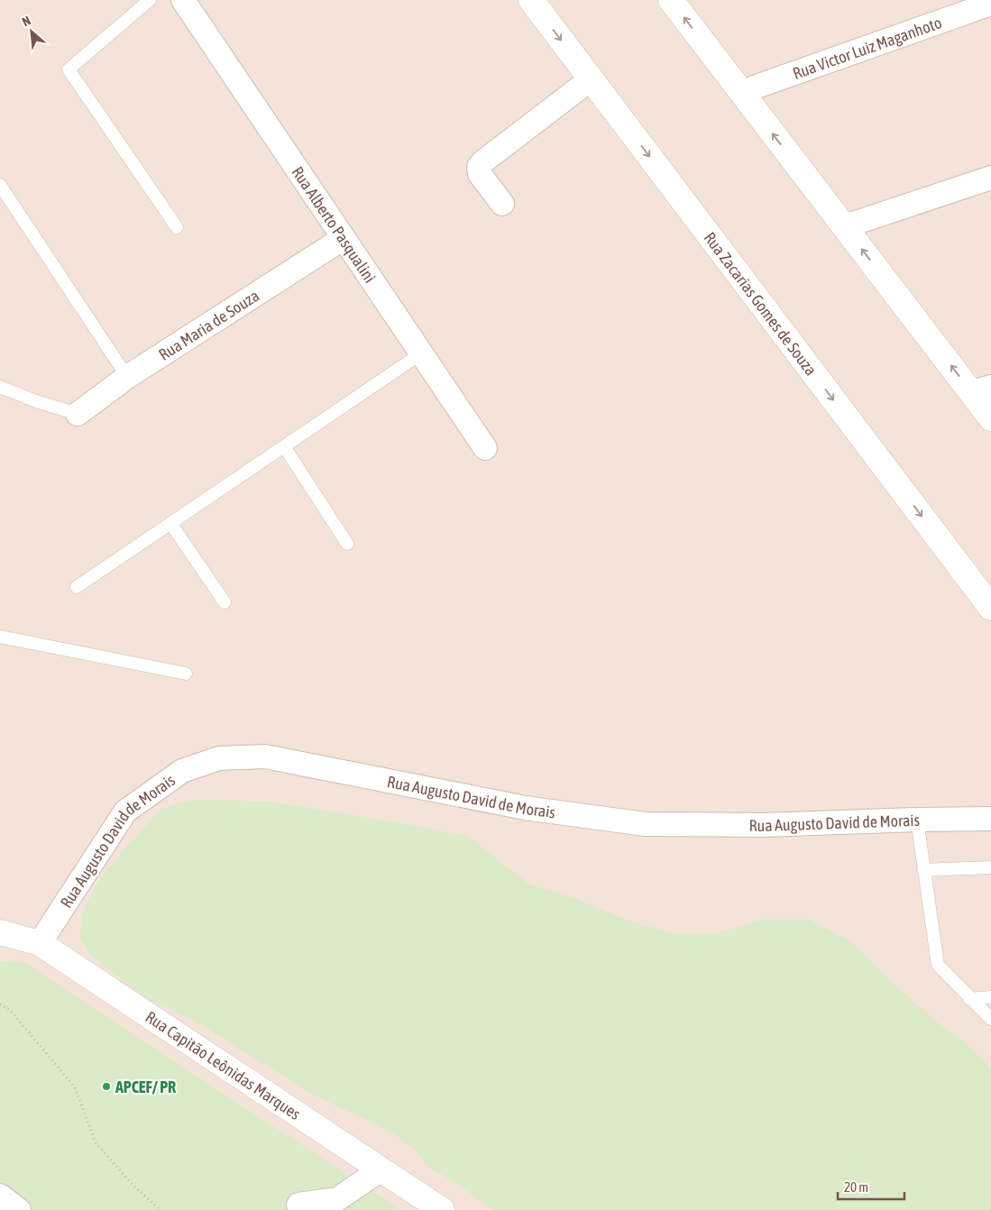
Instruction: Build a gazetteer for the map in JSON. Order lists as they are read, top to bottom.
{
  "streets": {
    "main road": ["Rua Zacarias Gomes de Souza", "Rua Capitão Leônidas Marques"],
    "street": [
      "Rua Victor Luiz Maganhoto",
      "Rua Alberto Pasqualini",
      "Rua Maria de Souza",
      "Rua Augusto David de Morais"
    ]
  },
  "crossings": [
    ["Rua Alberto Pasqualini", "Rua Maria de Souza"],
    ["Rua Augusto David de Morais", "Rua Capitão Leônidas Marques"]
  ],
  "places": ["APCEF/ PR"],
  "scale_bar": "20 m",
  "north": "top left"
}
